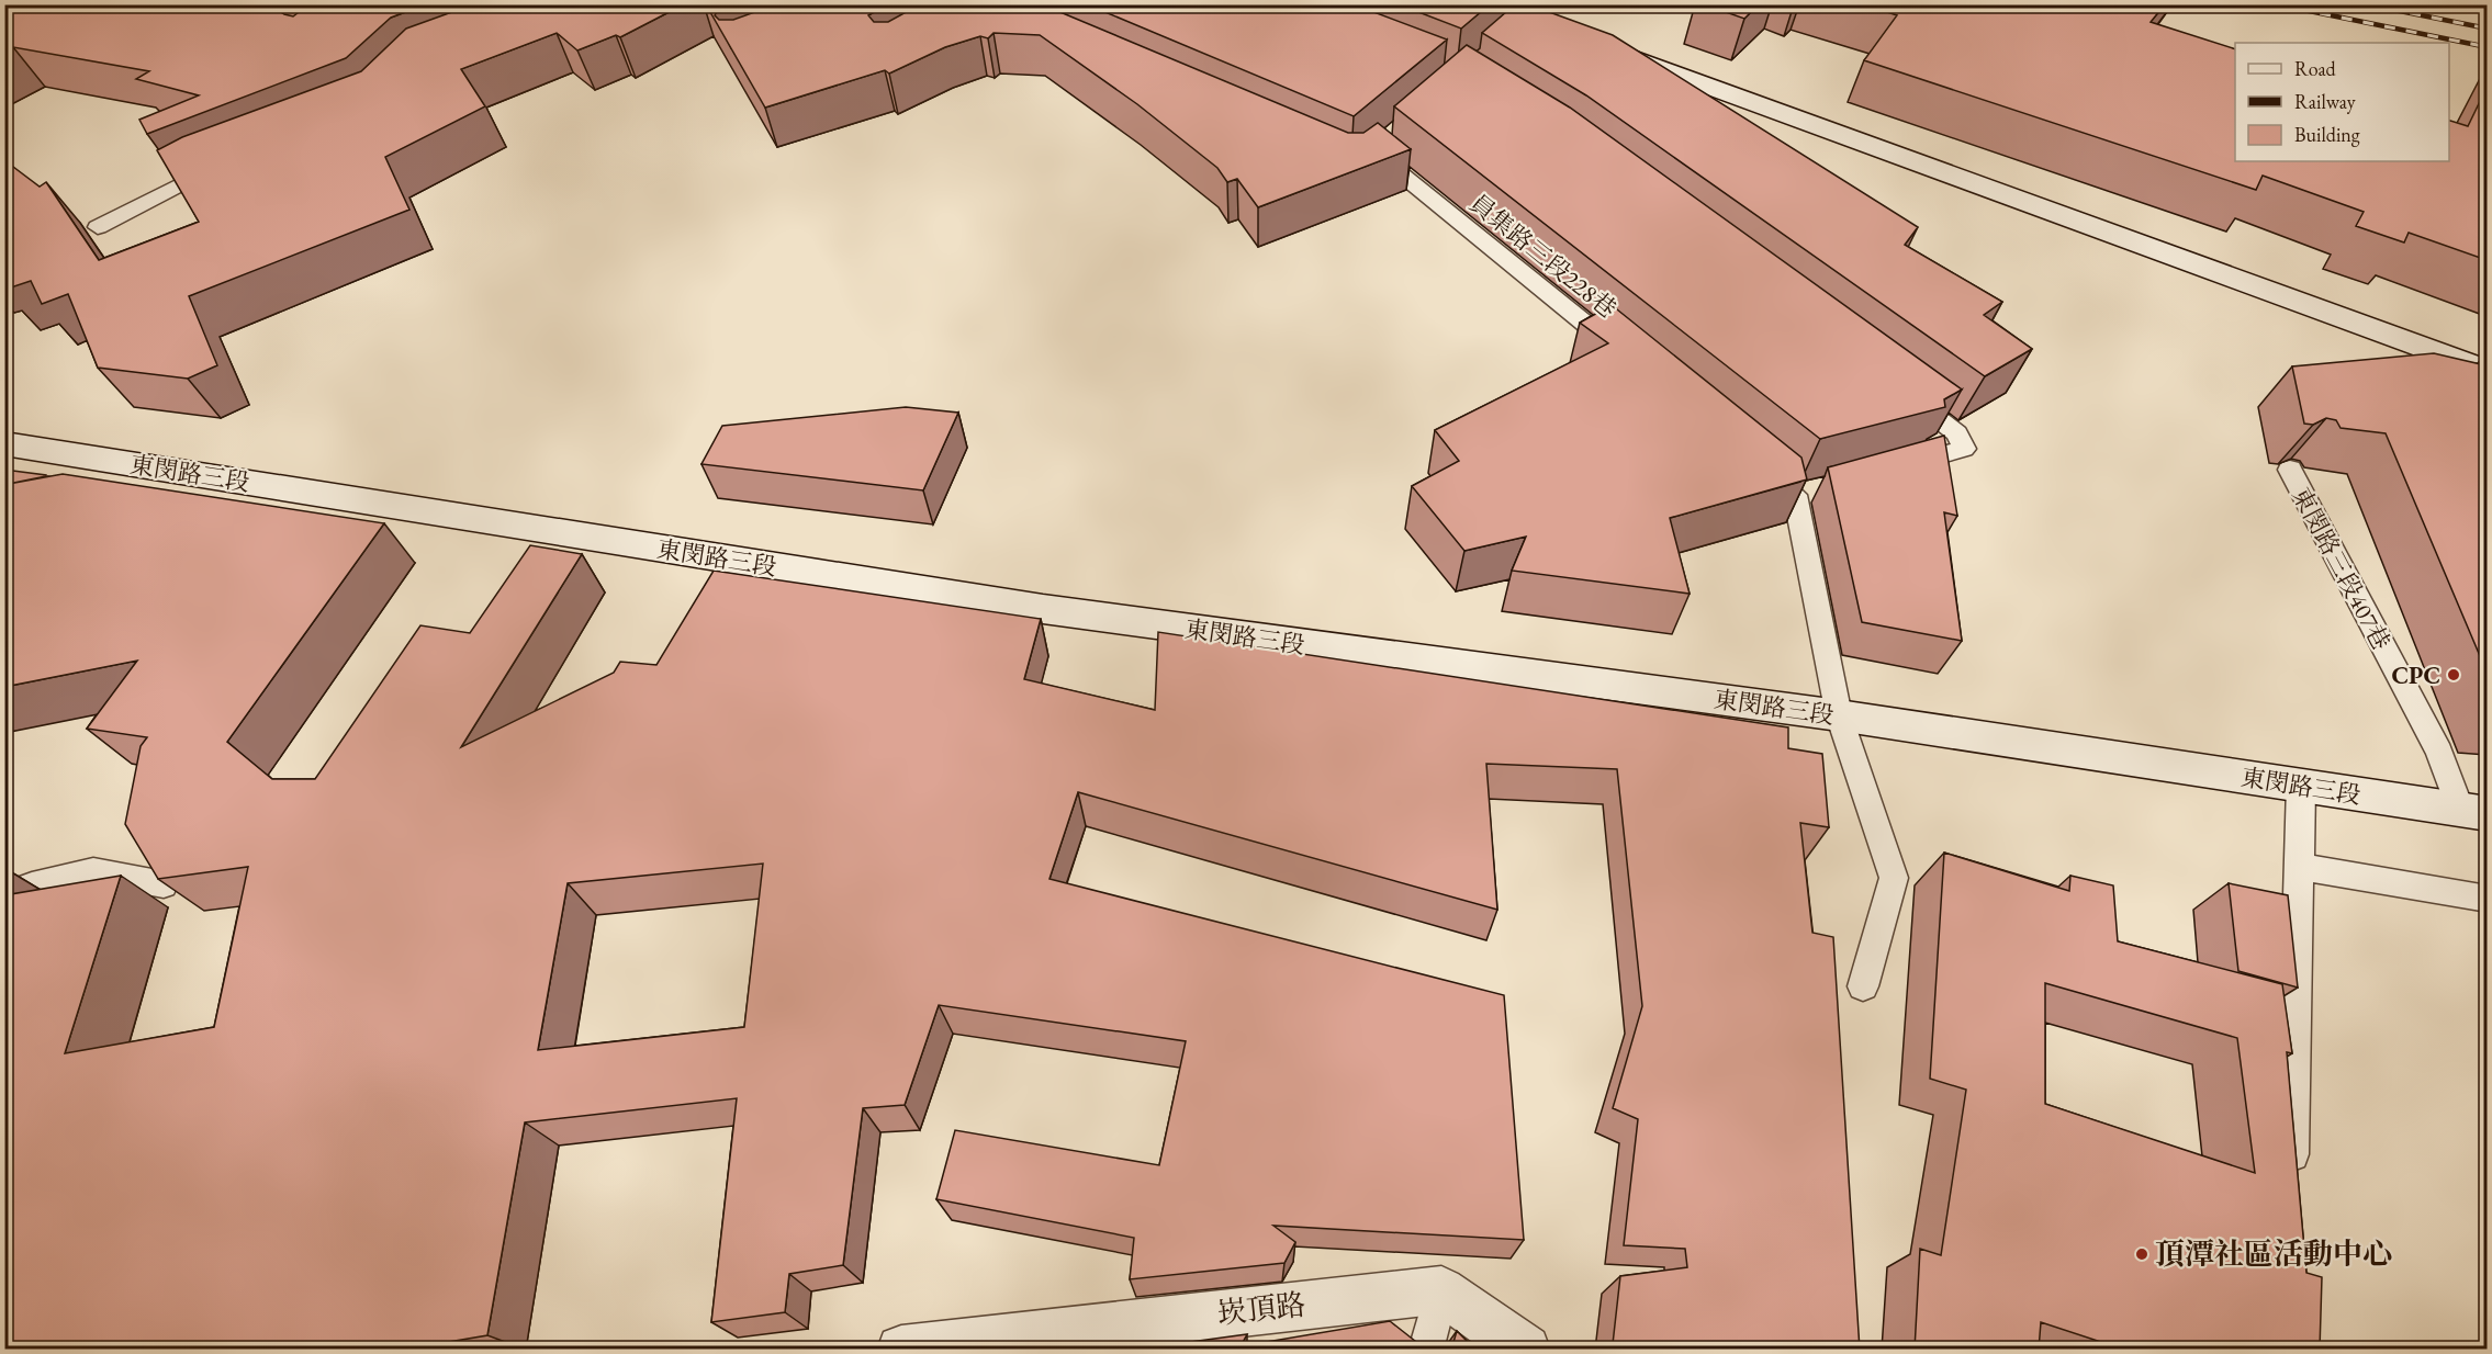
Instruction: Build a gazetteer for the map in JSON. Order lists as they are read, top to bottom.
{
  "streets": {
    "main road": ["東閔路三段", "崁頂路"],
    "lane": ["員集路三段228巷", "東閔路三段407巷"]
  },
  "crossings": [
    ["東閔路三段", "東閔路三段407巷"]
  ],
  "places": ["CPC", "頂潭社區活動中心"],
  "legend": ["Road", "Railway", "Building"]
}
